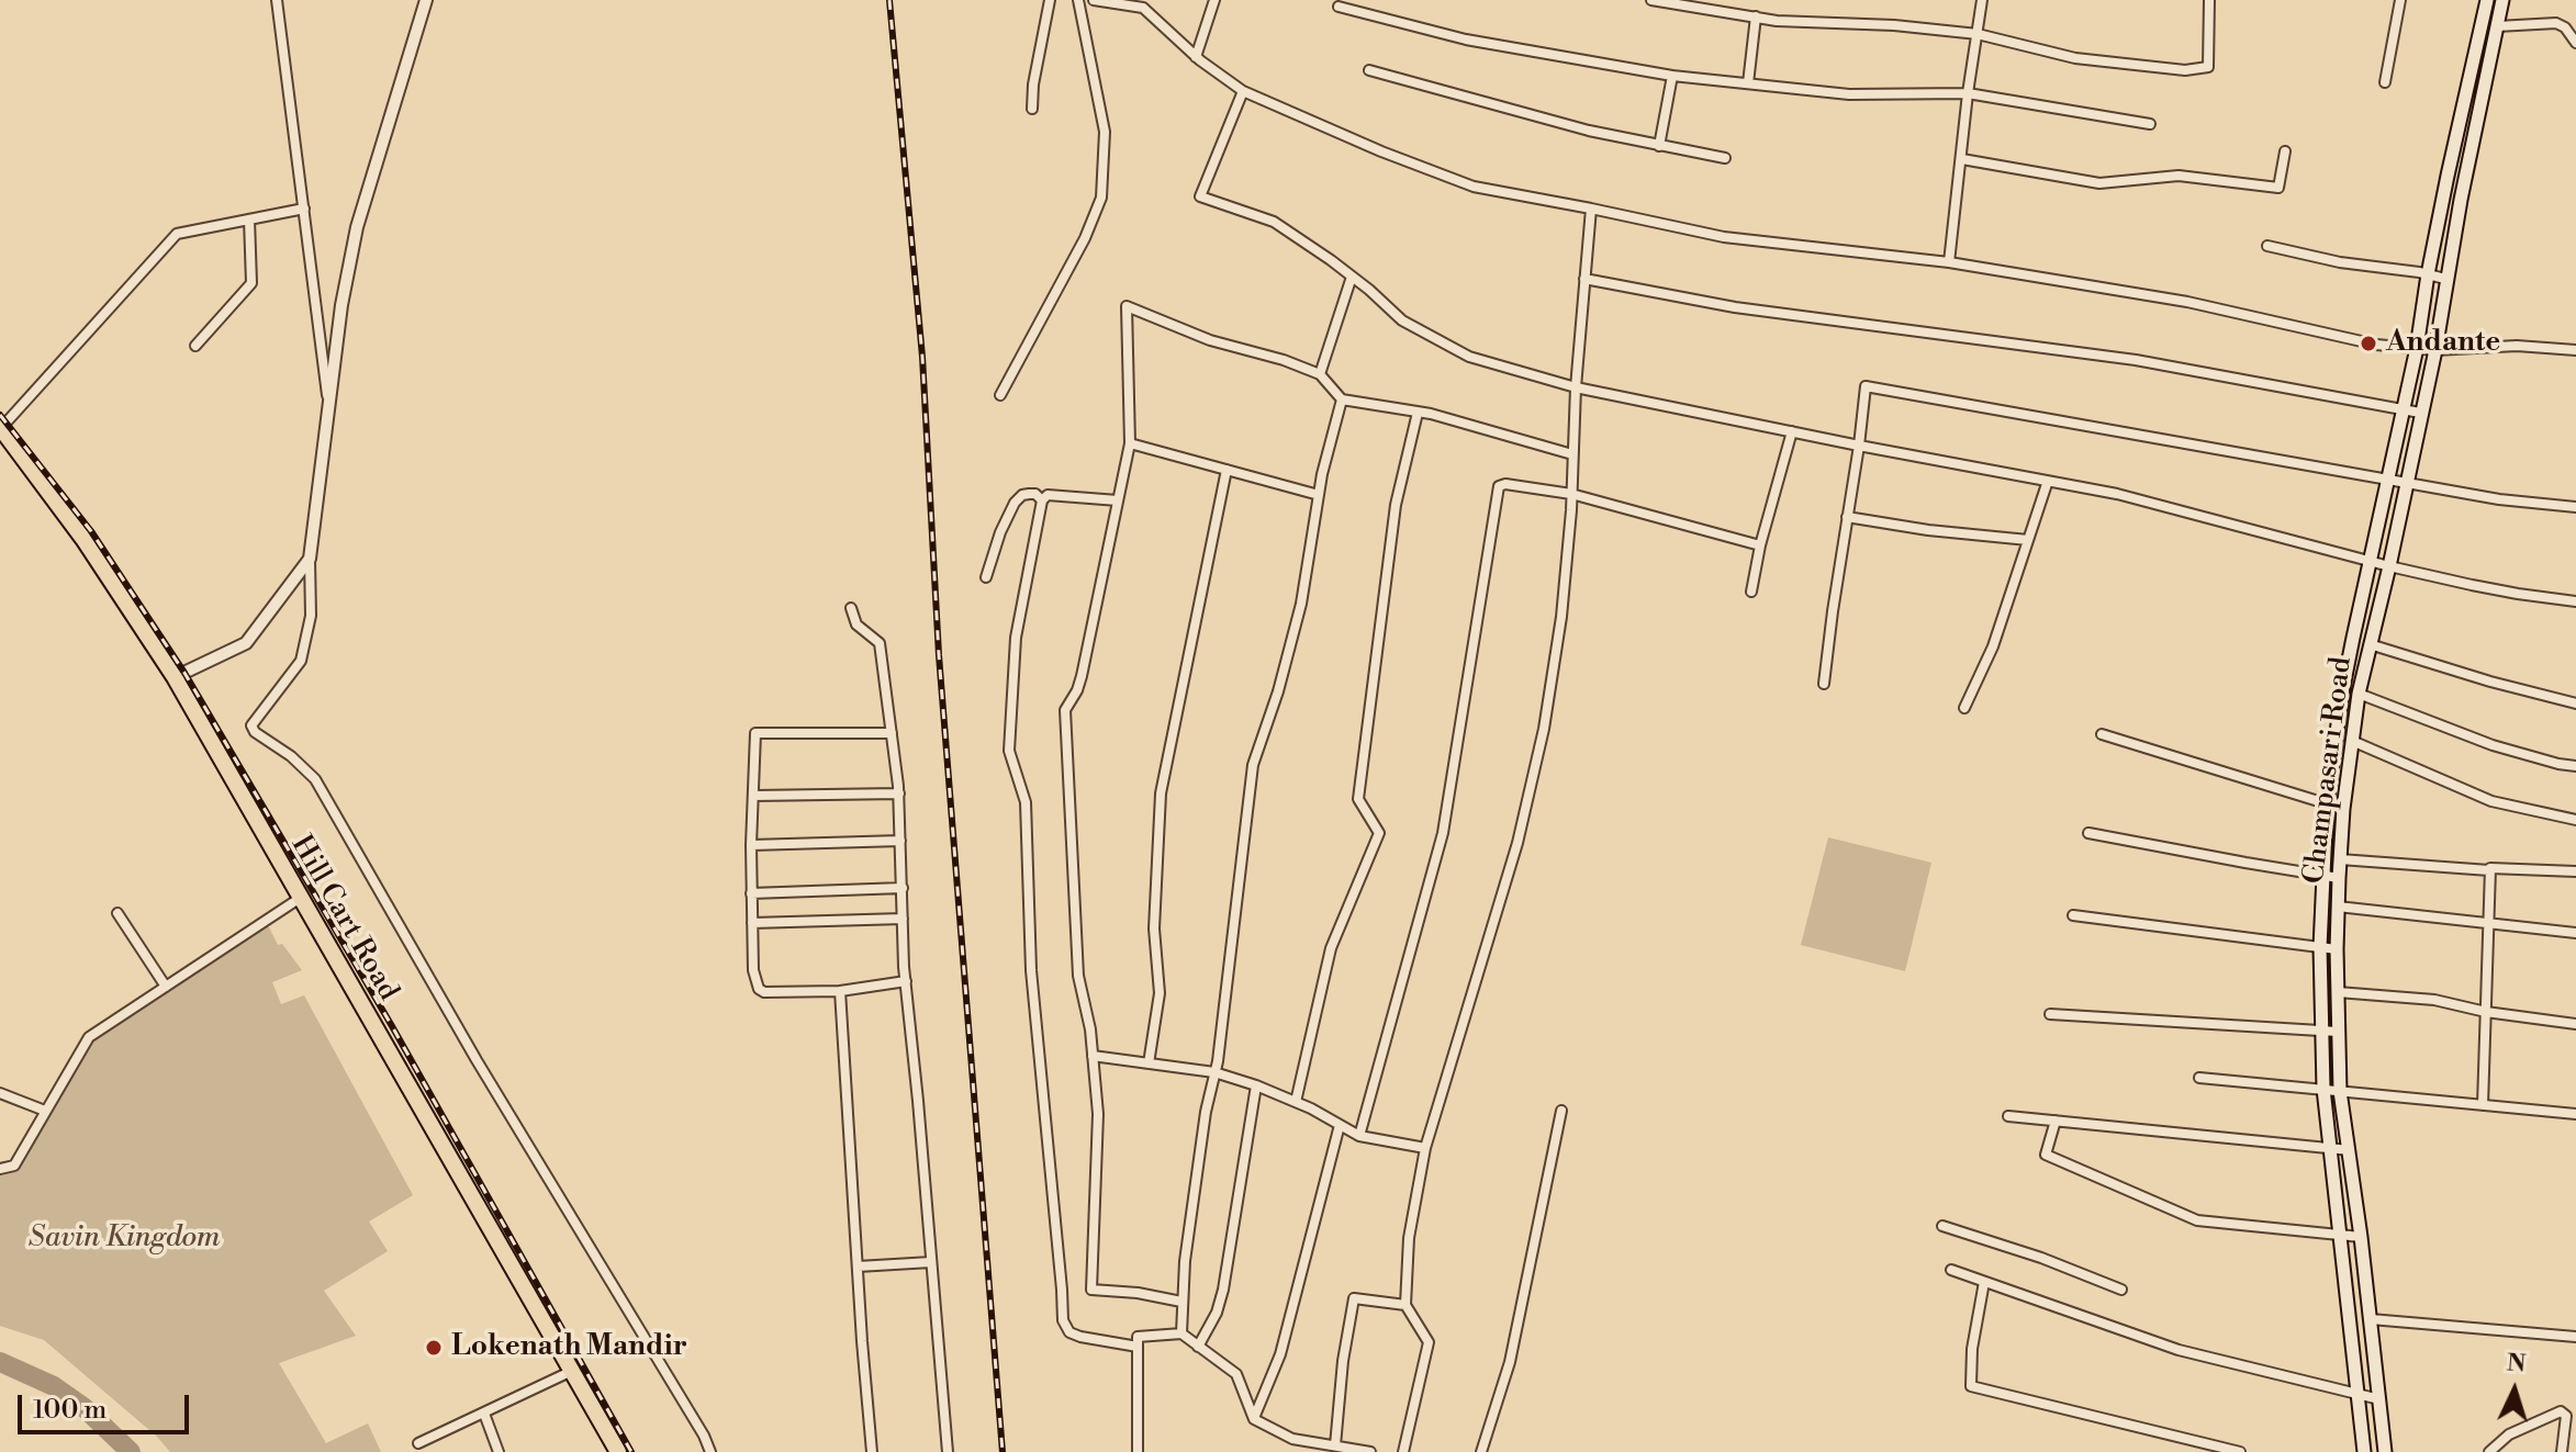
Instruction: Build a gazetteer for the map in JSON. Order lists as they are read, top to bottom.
{
  "streets": {
    "highway": ["Hill Cart Road"],
    "main road": ["Champasari Road"]
  },
  "parks": ["Savin Kingdom"],
  "places": ["Andante", "Lokenath Mandir"],
  "scale_bar": "100 m",
  "north": "top"
}
